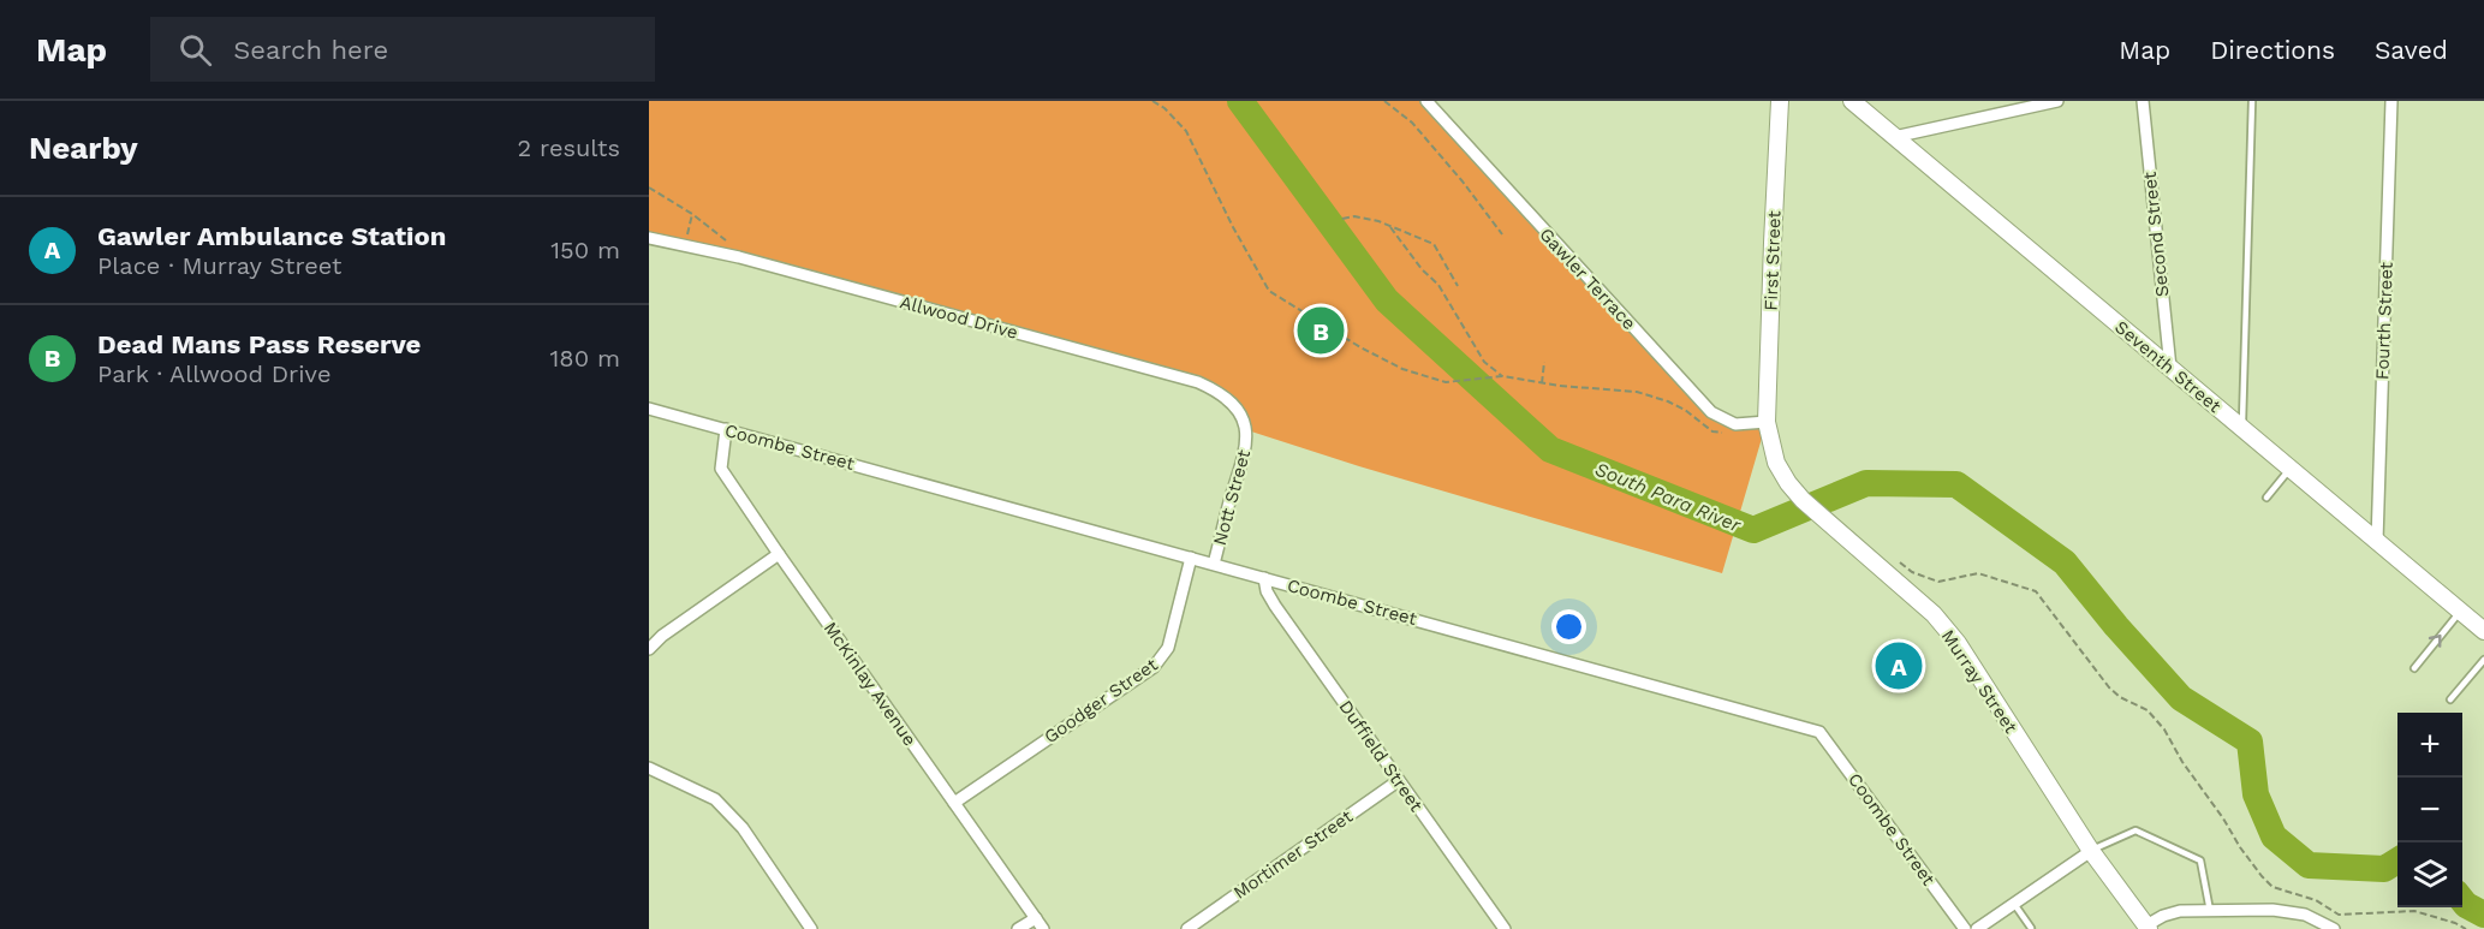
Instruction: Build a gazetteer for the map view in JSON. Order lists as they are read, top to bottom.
{
  "streets": {
    "street": [
      "Second Street",
      "First Street",
      "Gawler Terrace",
      "Allwood Drive",
      "Fourth Street",
      "Seventh Street",
      "Coombe Street",
      "Nott Street",
      "Murray Street",
      "McKinlay Avenue",
      "Goodger Street",
      "Duffield Street",
      "Mortimer Street"
    ]
  },
  "crossings": [
    ["Second Street", "Seventh Street"],
    ["First Street", "Gawler Terrace"],
    ["First Street", "Murray Street"],
    ["Gawler Terrace", "Murray Street"],
    ["Allwood Drive", "Nott Street"],
    ["Fourth Street", "Seventh Street"],
    ["Coombe Street", "Nott Street"],
    ["Coombe Street", "McKinlay Avenue"],
    ["Coombe Street", "Goodger Street"],
    ["Coombe Street", "Duffield Street"],
    ["McKinlay Avenue", "Goodger Street"],
    ["Duffield Street", "Mortimer Street"]
  ],
  "water": ["South Para River"],
  "page": {
    "header": "Map",
    "search": "Search here",
    "nav": ["Map", "Directions", "Saved"],
    "heading": ["Nearby", "2 results"],
    "list": [
      {
        "mark": "A",
        "name": "Gawler Ambulance Station",
        "note": "Place · Murray Street",
        "value": "150 m"
      },
      {
        "mark": "B",
        "name": "Dead Mans Pass Reserve",
        "note": "Park · Allwood Drive",
        "value": "180 m"
      }
    ],
    "pins": ["B", "A"],
    "map_buttons": ["+", "−"]
  }
}
